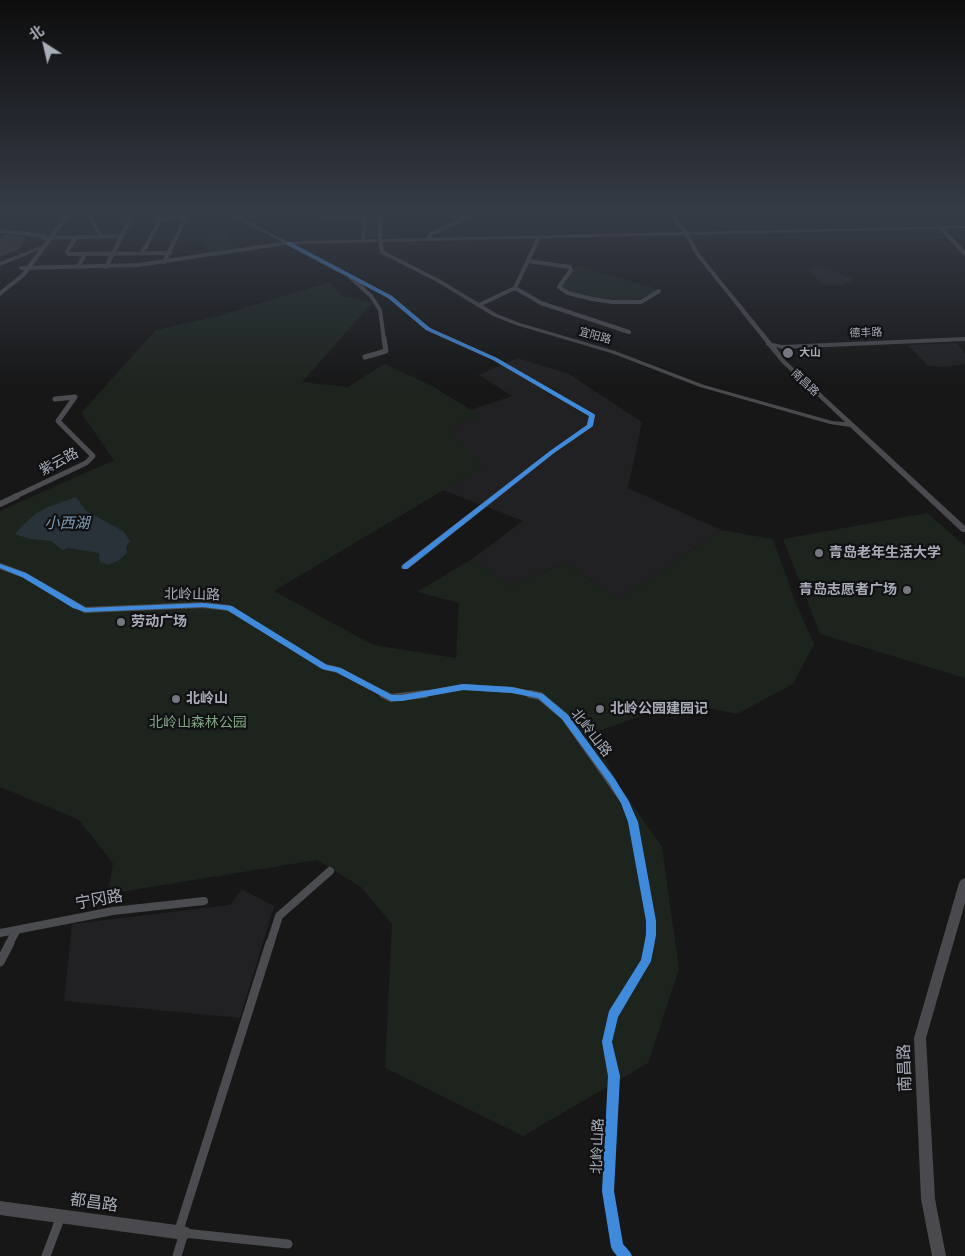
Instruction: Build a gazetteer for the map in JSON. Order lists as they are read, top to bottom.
{
  "streets": {
    "main road": [
      "德丰路",
      "宜阳路",
      "南昌路",
      "都昌路"
    ],
    "street": ["紫云路", "北岭山路", "宁冈路"]
  },
  "crossings": [
    ["德丰路", "南昌路"],
    ["宜阳路", "南昌路"]
  ],
  "water": ["小西湖"],
  "parks": ["北岭山森林公园"],
  "places": [
    "大山",
    "青岛老年生活大学",
    "青岛志愿者广场",
    "劳动广场",
    "北岭山",
    "北岭公园建园记"
  ],
  "north": "top left"
}
